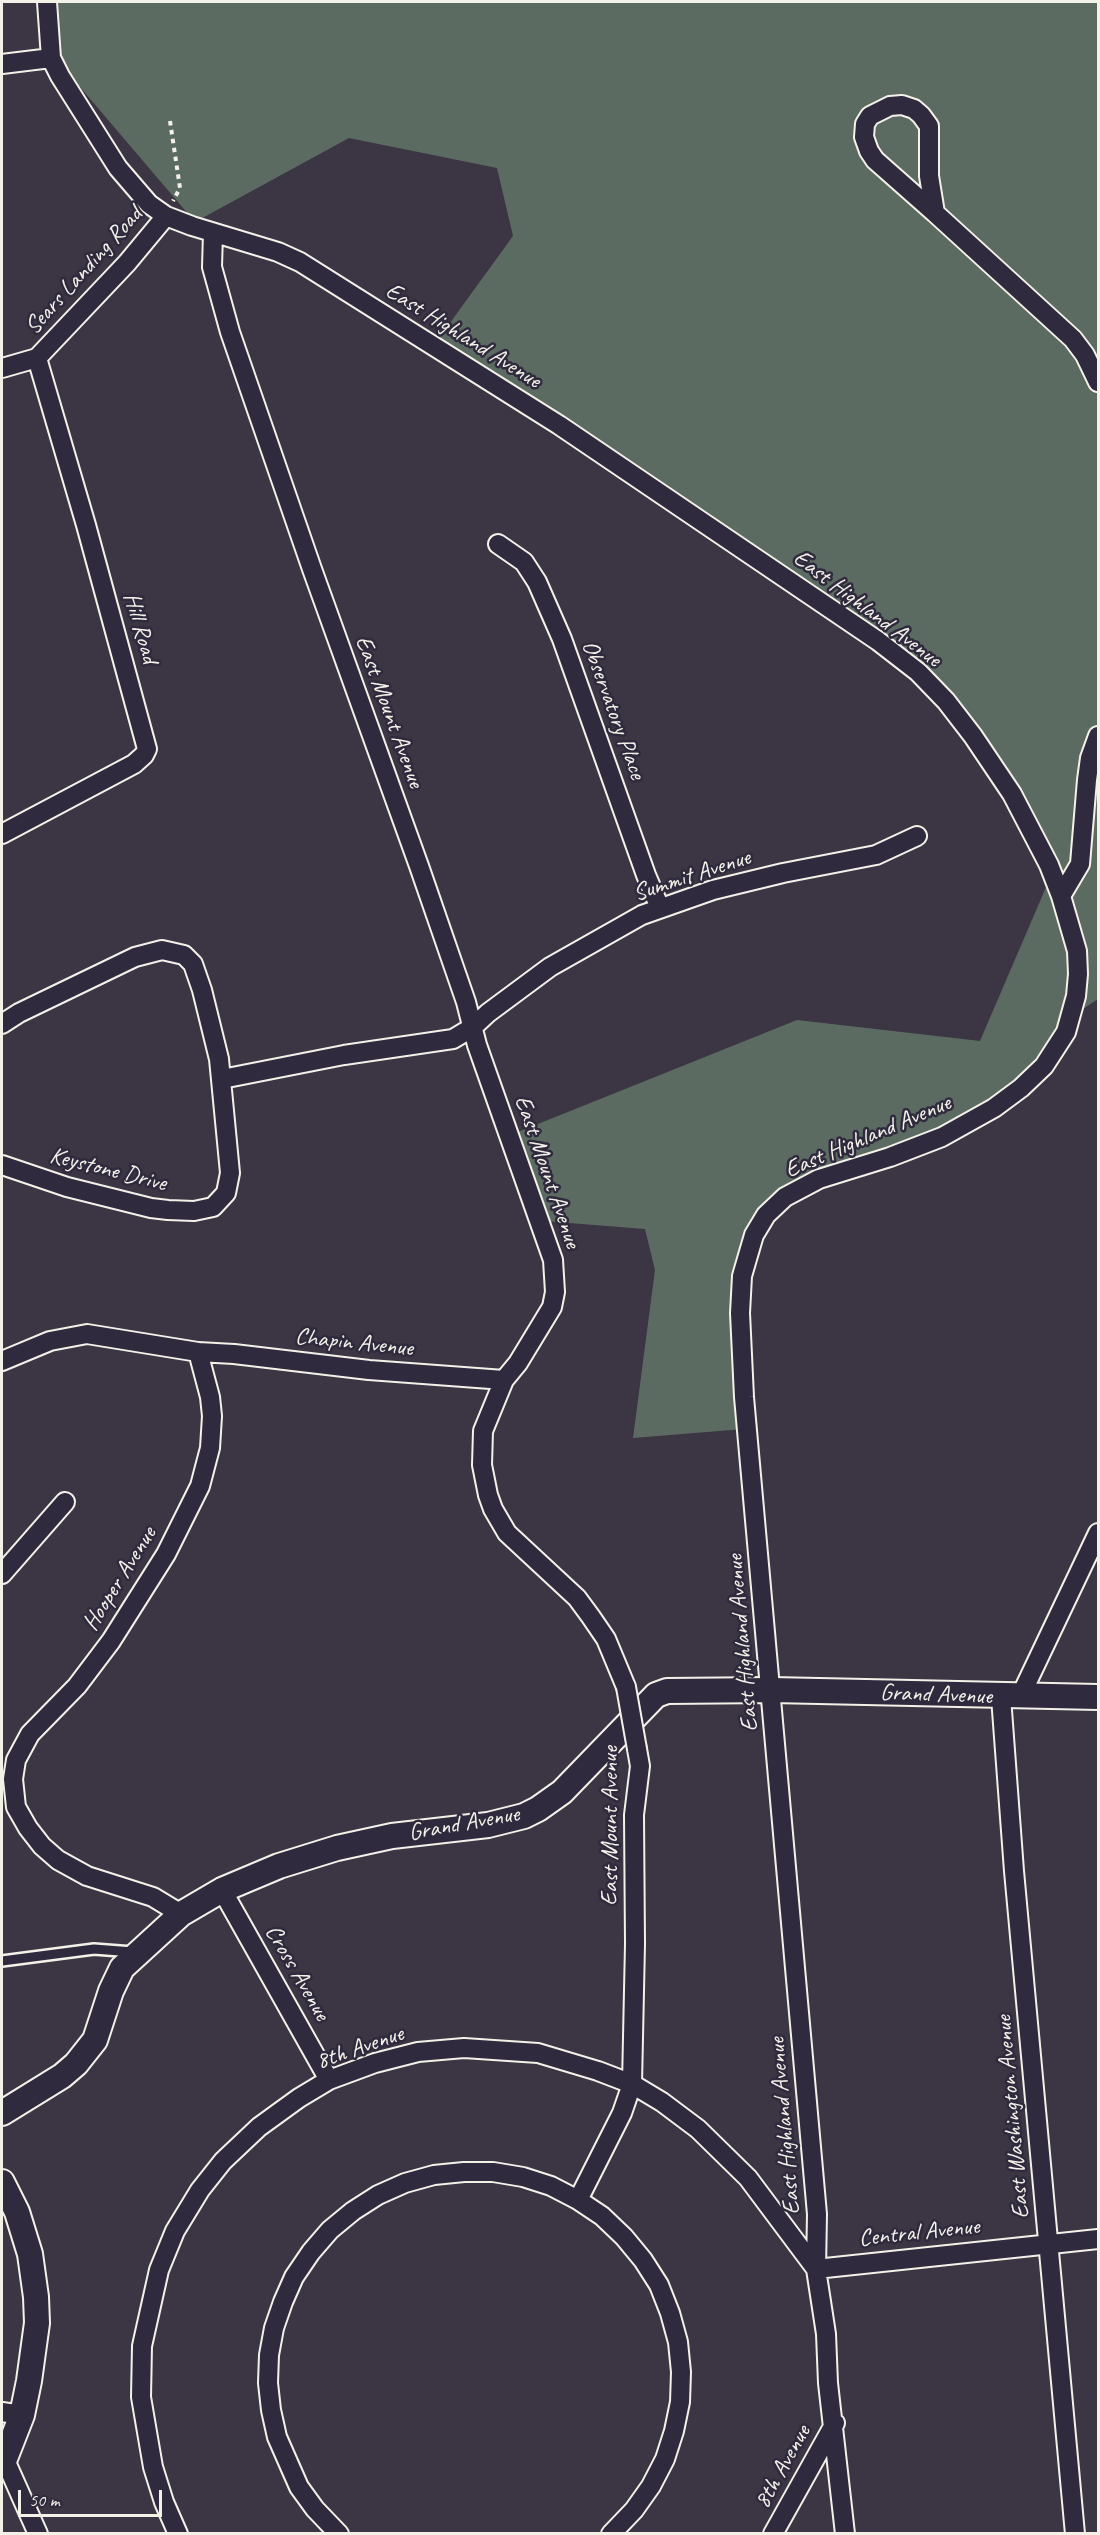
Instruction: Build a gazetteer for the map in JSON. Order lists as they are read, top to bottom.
{
  "streets": {
    "street": [
      "Sears Landing Road",
      "East Highland Avenue",
      "Hill Road",
      "Observatory Place",
      "East Mount Avenue",
      "Summit Avenue",
      "Keystone Drive",
      "Chapin Avenue",
      "Hooper Avenue",
      "Grand Avenue",
      "Cross Avenue",
      "8th Avenue",
      "East Washington Avenue",
      "Central Avenue"
    ]
  },
  "crossings": [
    ["Sears Landing Road", "East Highland Avenue"],
    ["Sears Landing Road", "Hill Road"],
    ["East Highland Avenue", "East Mount Avenue"],
    ["East Highland Avenue", "Grand Avenue"],
    ["East Highland Avenue", "8th Avenue"],
    ["East Highland Avenue", "Central Avenue"],
    ["Observatory Place", "Summit Avenue"],
    ["East Mount Avenue", "Summit Avenue"],
    ["East Mount Avenue", "Chapin Avenue"],
    ["East Mount Avenue", "8th Avenue"],
    ["Chapin Avenue", "Hooper Avenue"],
    ["Hooper Avenue", "Grand Avenue"],
    ["Grand Avenue", "Cross Avenue"],
    ["Grand Avenue", "East Washington Avenue"],
    ["Cross Avenue", "8th Avenue"],
    ["8th Avenue", "Central Avenue"],
    ["East Washington Avenue", "Central Avenue"]
  ],
  "scale_bar": "50 m"
}
